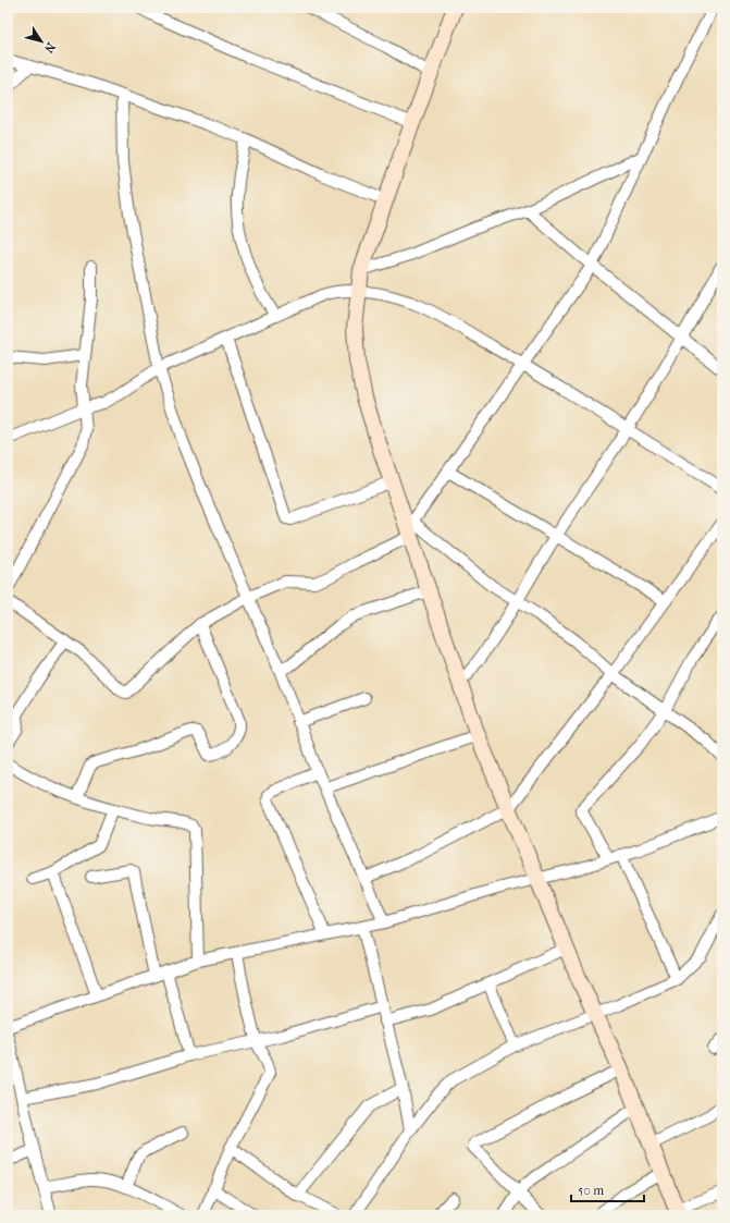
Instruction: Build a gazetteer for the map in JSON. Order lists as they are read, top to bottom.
{
  "scale_bar": "50 m",
  "north": "bottom right"
}
